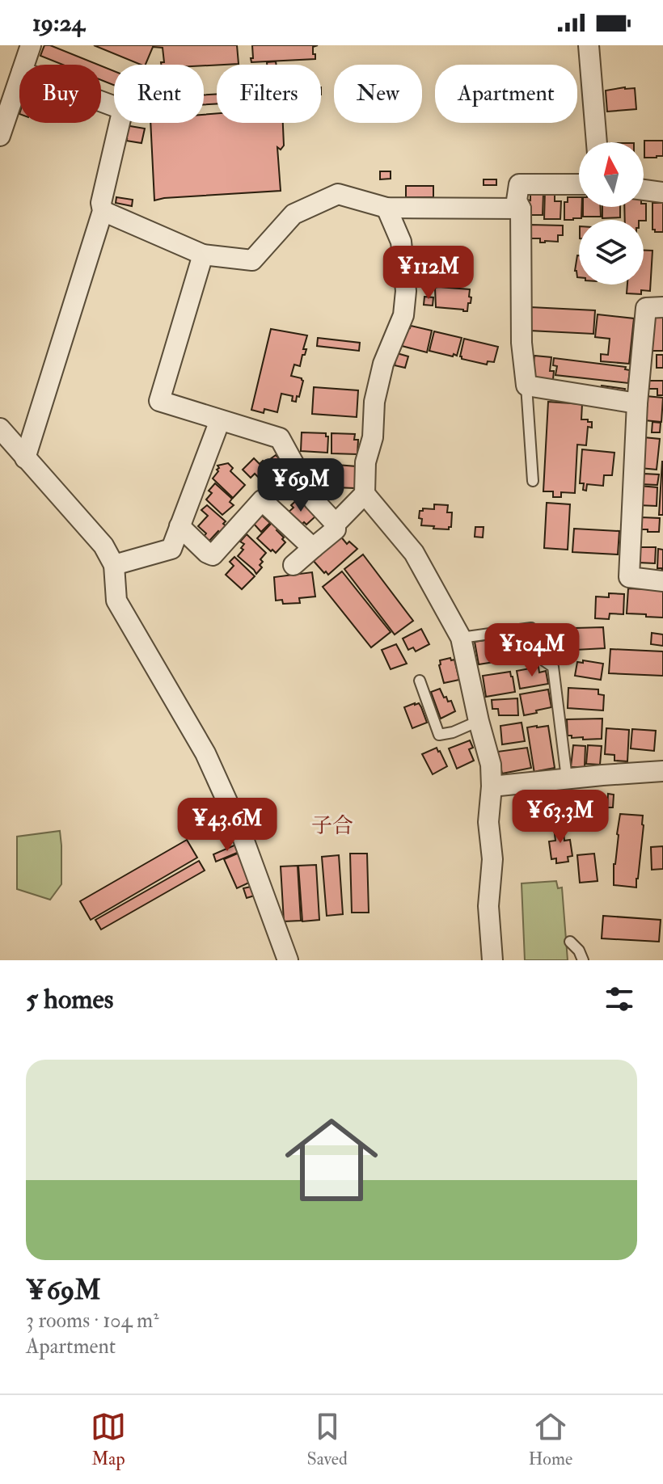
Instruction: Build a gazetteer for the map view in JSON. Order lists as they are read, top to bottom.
{
  "districts": ["子合"],
  "north": "top",
  "page": {
    "status": "19:24",
    "chip": [
      "Buy",
      "Rent",
      "Filters",
      "New",
      "Apartment"
    ],
    "price": [
      "¥112M",
      "¥69M",
      "¥104M",
      "¥63.3M",
      "¥43.6M"
    ],
    "heading": "5 homes",
    "list": [
      {
        "name": "¥69M",
        "note": "3 rooms · 104 m² · Apartment"
      }
    ],
    "tabs": ["Map", "Saved", "Home"]
  }
}
